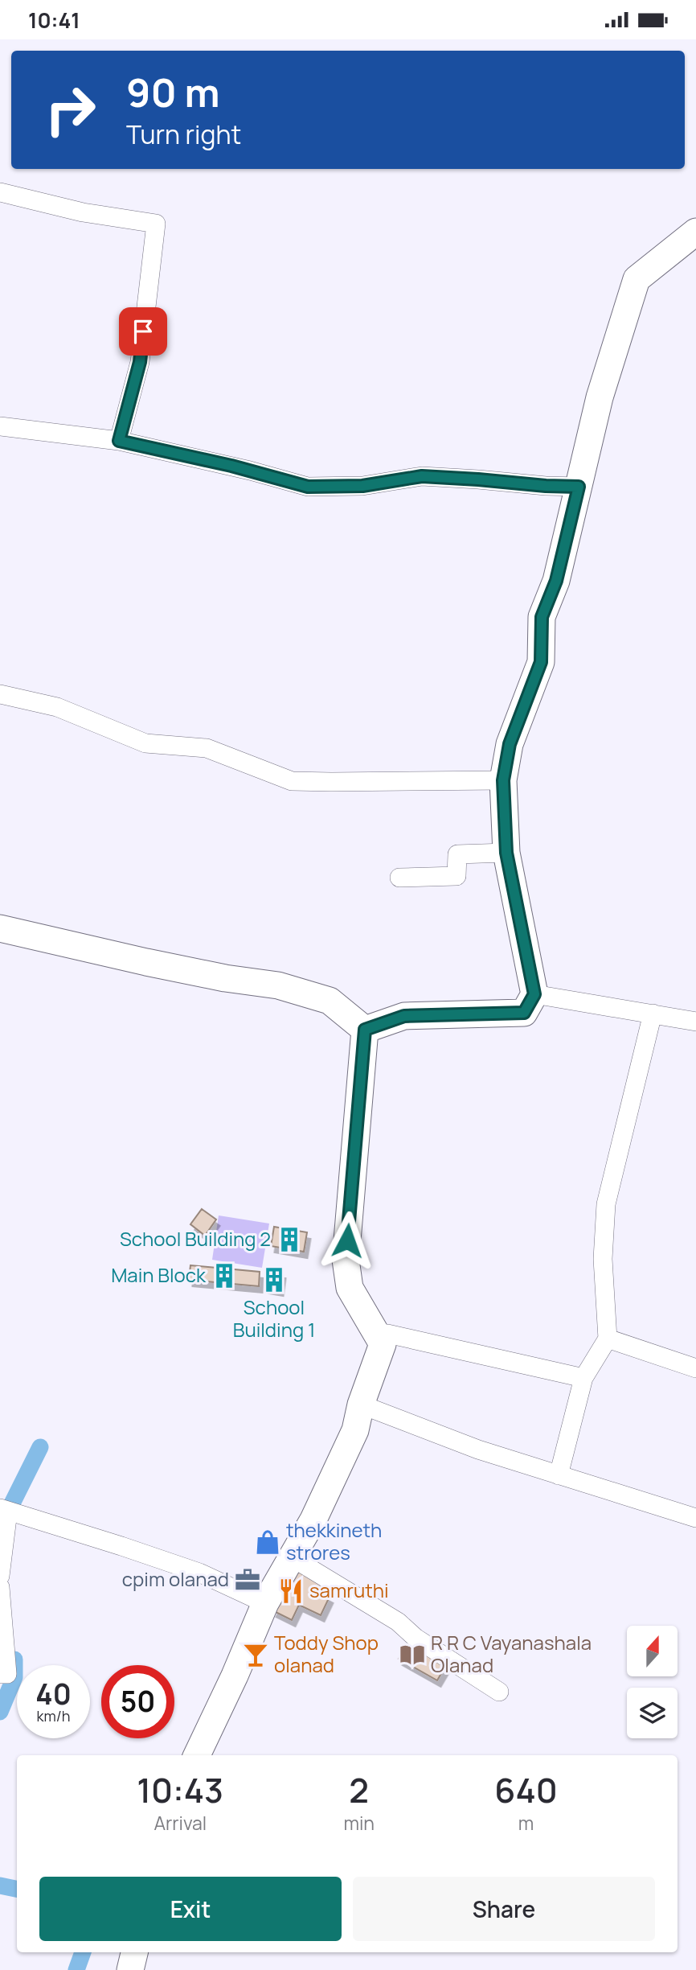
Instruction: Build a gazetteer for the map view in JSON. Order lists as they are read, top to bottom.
{
  "places": {
    "building": ["School Building 2", "Main Block", "School Building 1"],
    "shop": ["thekkineth strores"],
    "office": ["cpim olanad"],
    "restaurant": ["samruthi"],
    "bar": ["Toddy Shop olanad"],
    "library": ["R R C Vayanashala Olanad"]
  },
  "north": "top",
  "page": {
    "status": "10:41",
    "turn": ["90 m", "Turn right"],
    "speed": "40 km/h",
    "limit": "50",
    "eta": [
      "10:43",
      "Arrival",
      "2",
      "min",
      "640",
      "m"
    ],
    "buttons": ["Exit", "Share"]
  }
}
